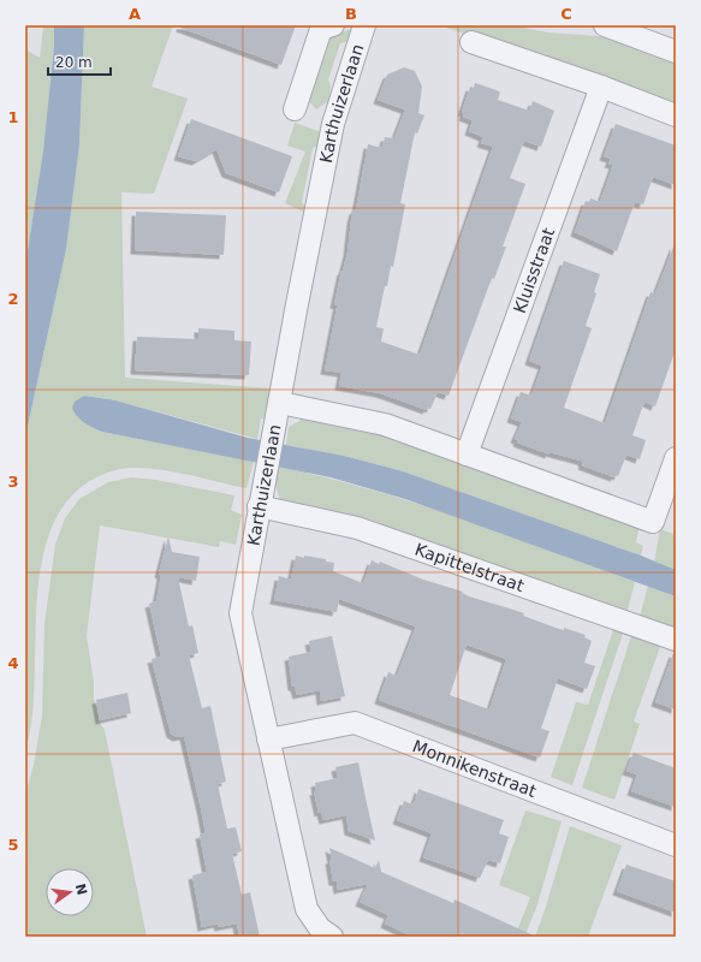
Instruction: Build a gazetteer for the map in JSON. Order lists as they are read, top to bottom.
{
  "streets": {
    "street": [
      "Karthuizerlaan",
      "Kluisstraat",
      "Kapittelstraat",
      "Monnikenstraat"
    ]
  },
  "crossings": [
    ["Karthuizerlaan", "Kapittelstraat"],
    ["Karthuizerlaan", "Monnikenstraat"]
  ],
  "scale_bar": "20 m",
  "north": "right",
  "grid": {
    "columns": ["A", "B", "C"],
    "rows": [
      "1",
      "2",
      "3",
      "4",
      "5"
    ]
  }
}
